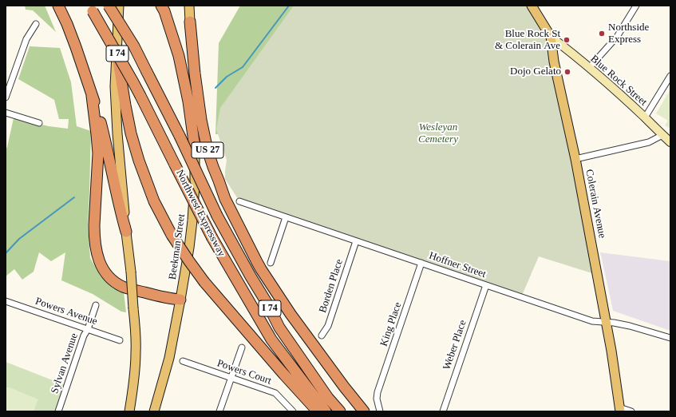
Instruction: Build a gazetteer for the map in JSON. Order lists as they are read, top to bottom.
{
  "streets": {
    "highway": ["I 74", "US 27", "Northwest Expressway"],
    "main road": ["Colerain Avenue", "Beekman Street"],
    "street": [
      "Blue Rock Street",
      "Hoffner Street",
      "Borden Place",
      "Powers Avenue",
      "King Place",
      "Weber Place",
      "Sylvan Avenue",
      "Powers Court"
    ]
  },
  "crossings": [
    ["Blue Rock Street", "Colerain Avenue"],
    ["US 27", "Beekman Street"],
    ["Colerain Avenue", "Hoffner Street"],
    ["Hoffner Street", "Borden Place"],
    ["Hoffner Street", "King Place"],
    ["Hoffner Street", "Weber Place"],
    ["Powers Avenue", "Sylvan Avenue"]
  ],
  "parks": ["Wesleyan Cemetery"],
  "places": ["Northside Express", "Blue Rock St & Colerain Ave", "Dojo Gelato"]
}
